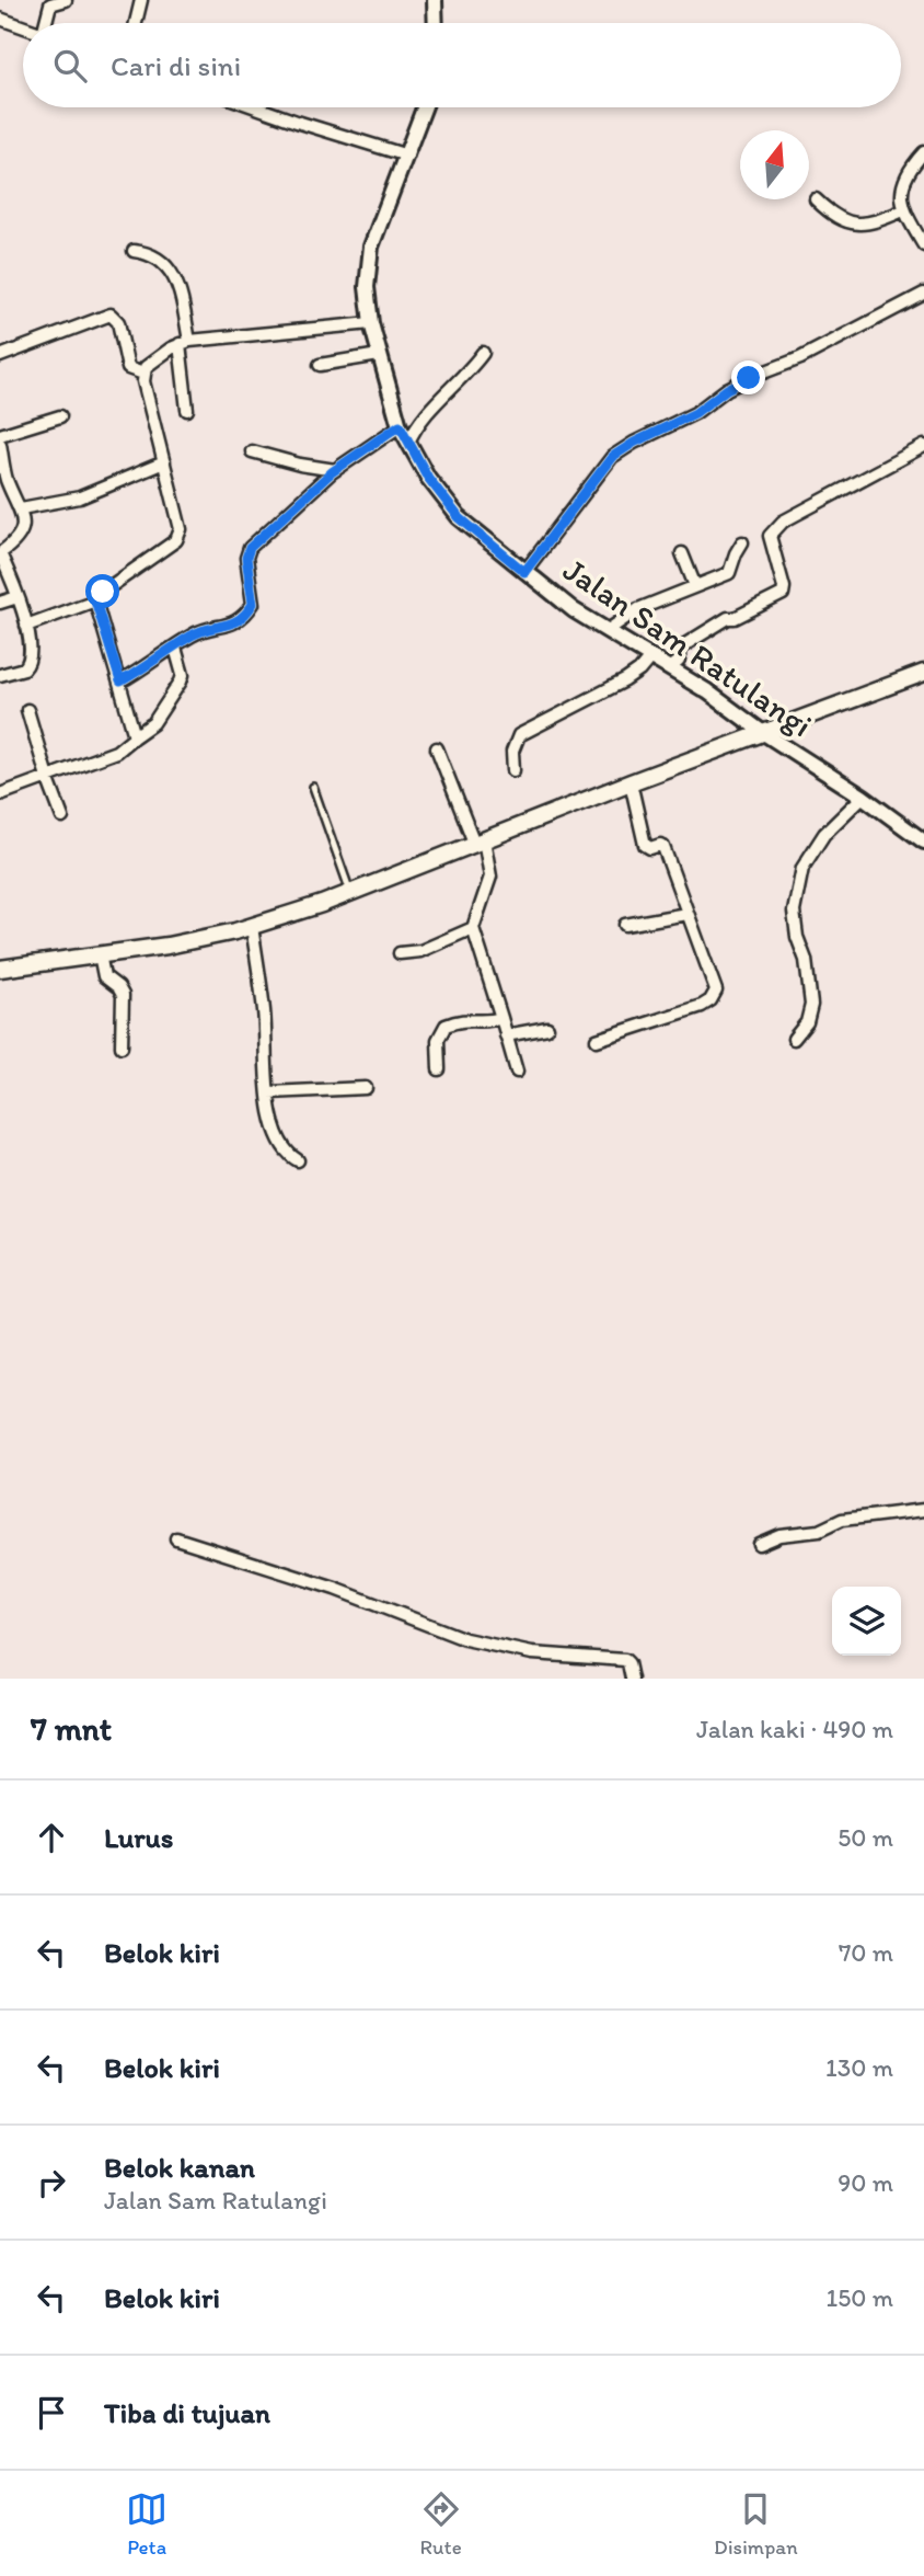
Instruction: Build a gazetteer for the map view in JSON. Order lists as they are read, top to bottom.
{
  "streets": {
    "street": ["Jalan Sam Ratulangi"]
  },
  "north": "top",
  "page": {
    "search": "Cari di sini",
    "heading": ["7 mnt", "Jalan kaki · 490 m"],
    "list": [
      ["Lurus", "50 m"],
      ["Belok kiri", "70 m"],
      ["Belok kiri", "130 m"],
      ["Belok kanan", "Jalan Sam Ratulangi", "90 m"],
      ["Belok kiri", "150 m"],
      "Tiba di tujuan"
    ],
    "nav": ["Peta", "Rute", "Disimpan"]
  }
}
